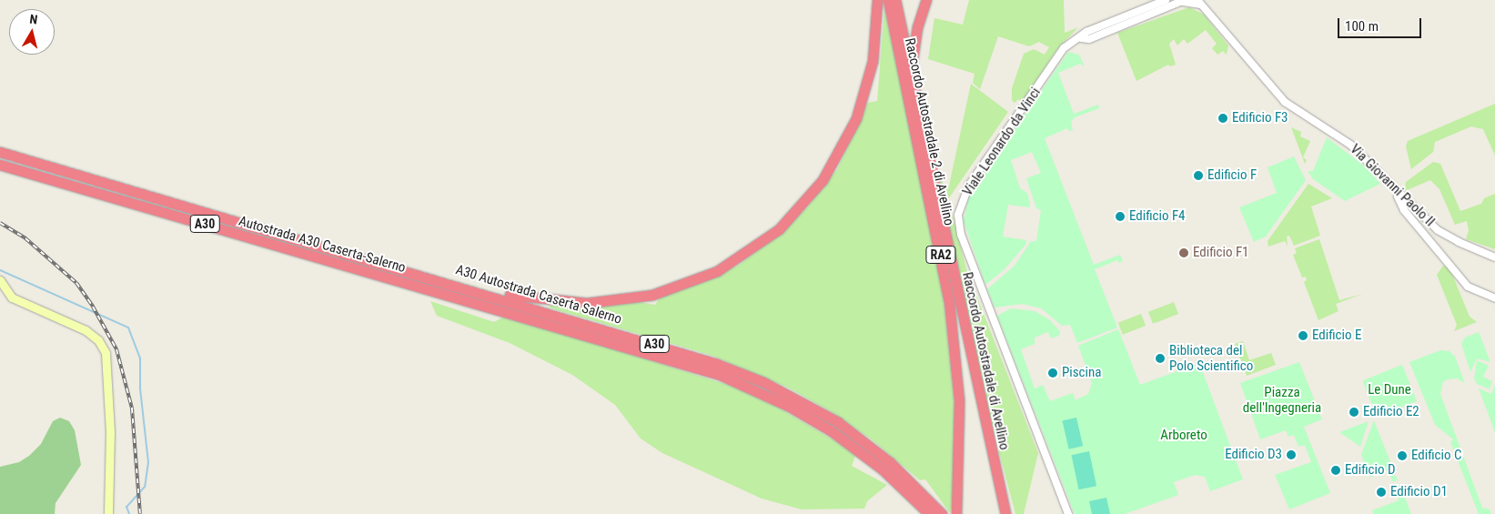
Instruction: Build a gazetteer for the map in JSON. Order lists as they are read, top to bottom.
{
  "streets": {
    "highway": [
      "Raccordo Autostradale 2 di Avellino",
      "A30",
      "Autostrada A30 Caserta-Salerno",
      "RA2",
      "A30 Autostrada Caserta Salerno",
      "Raccordo Autostradale di Avellino"
    ],
    "street": ["Viale Leonardo da Vinci", "Via Giovanni Paolo II"]
  },
  "crossings": [
    ["Autostrada A30 Caserta-Salerno", "A30 Autostrada Caserta Salerno"]
  ],
  "parks": ["Le Dune", "Piazza dell'Ingegneria", "Arboreto"],
  "places": [
    "Edificio F3",
    "Edificio F",
    "Edificio F4",
    "Edificio F1",
    "Edificio E",
    "Biblioteca del Polo Scientifico",
    "Piscina",
    "Edificio E2",
    "Edificio D3",
    "Edificio C",
    "Edificio D",
    "Edificio D1"
  ],
  "scale_bar": "100 m",
  "north": "top"
}
